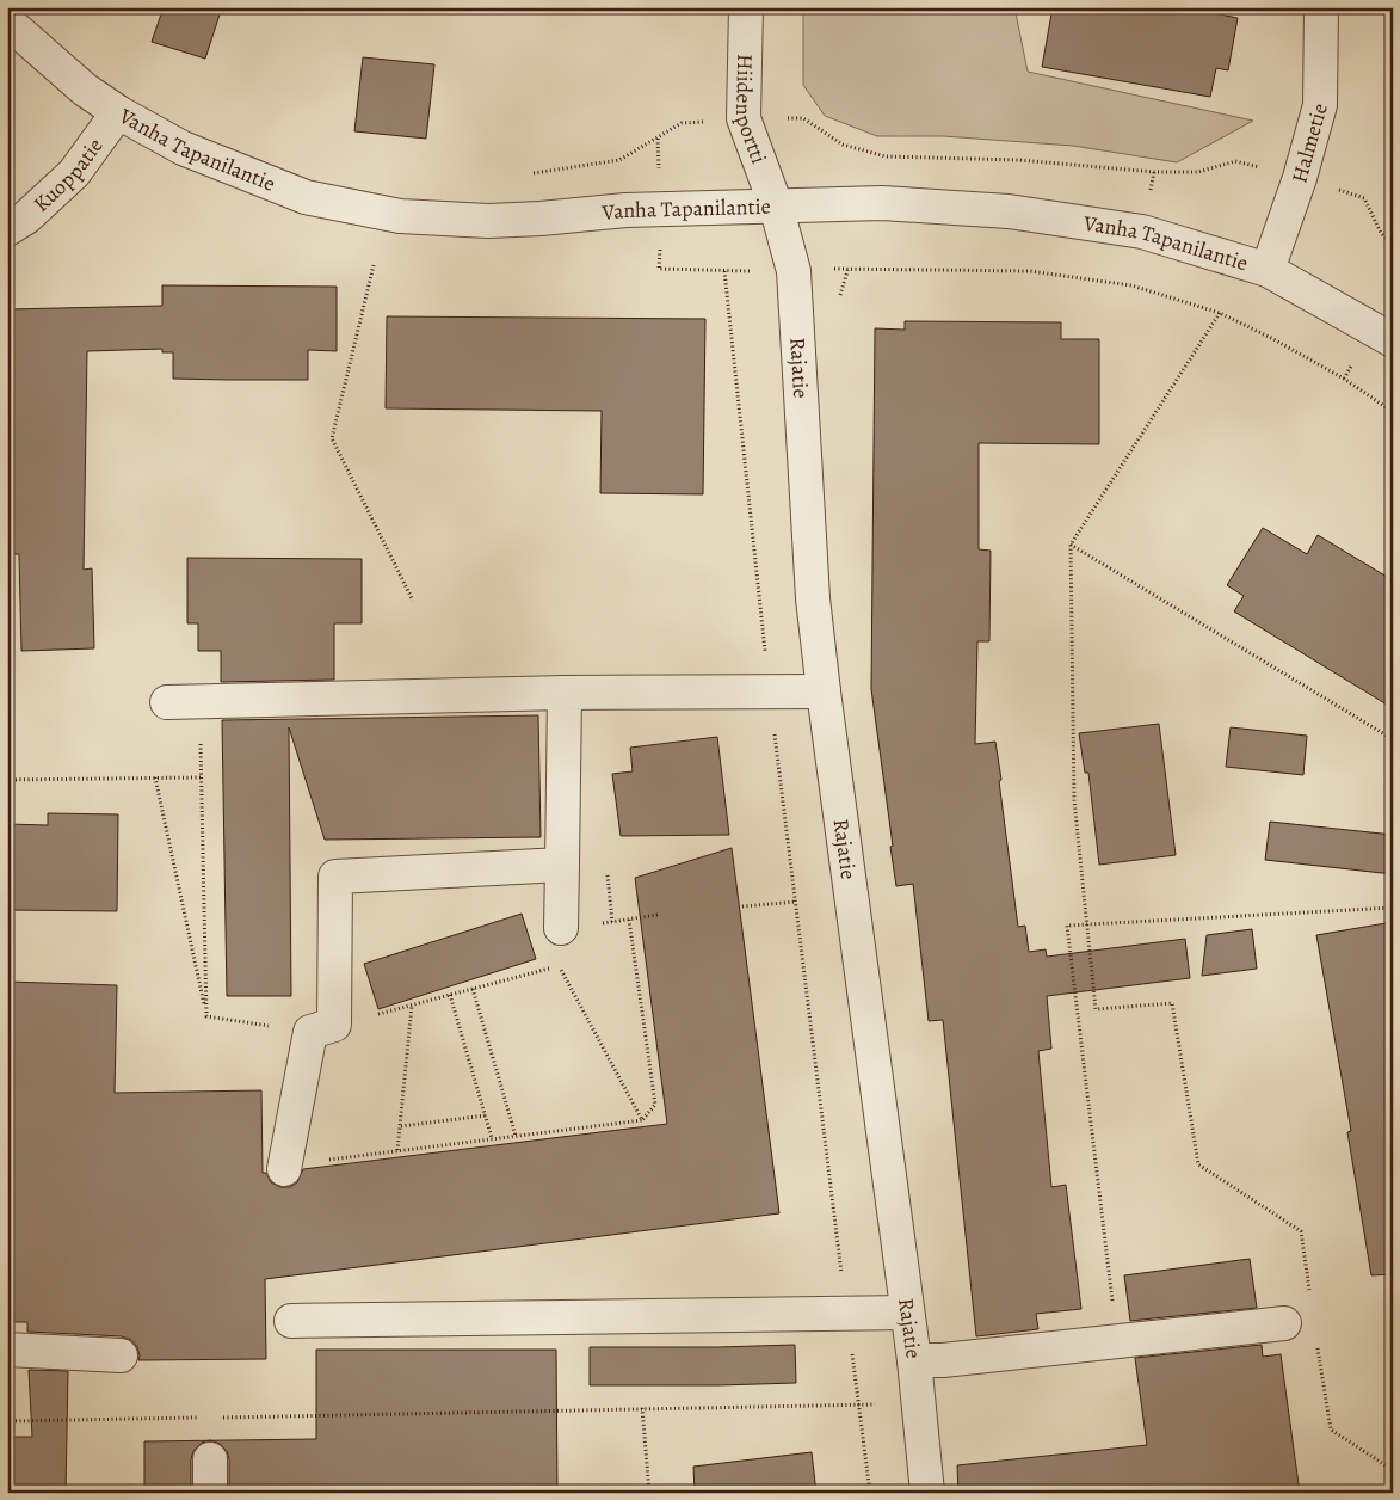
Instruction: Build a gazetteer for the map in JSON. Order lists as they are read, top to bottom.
{
  "streets": {
    "street": [
      "Hiidenportti",
      "Halmetie",
      "Vanha Tapanilantie",
      "Kuoppatie",
      "Rajatie"
    ]
  },
  "crossings": [
    ["Hiidenportti", "Vanha Tapanilantie"],
    ["Hiidenportti", "Rajatie"],
    ["Halmetie", "Vanha Tapanilantie"],
    ["Vanha Tapanilantie", "Kuoppatie"],
    ["Vanha Tapanilantie", "Rajatie"]
  ]
}
